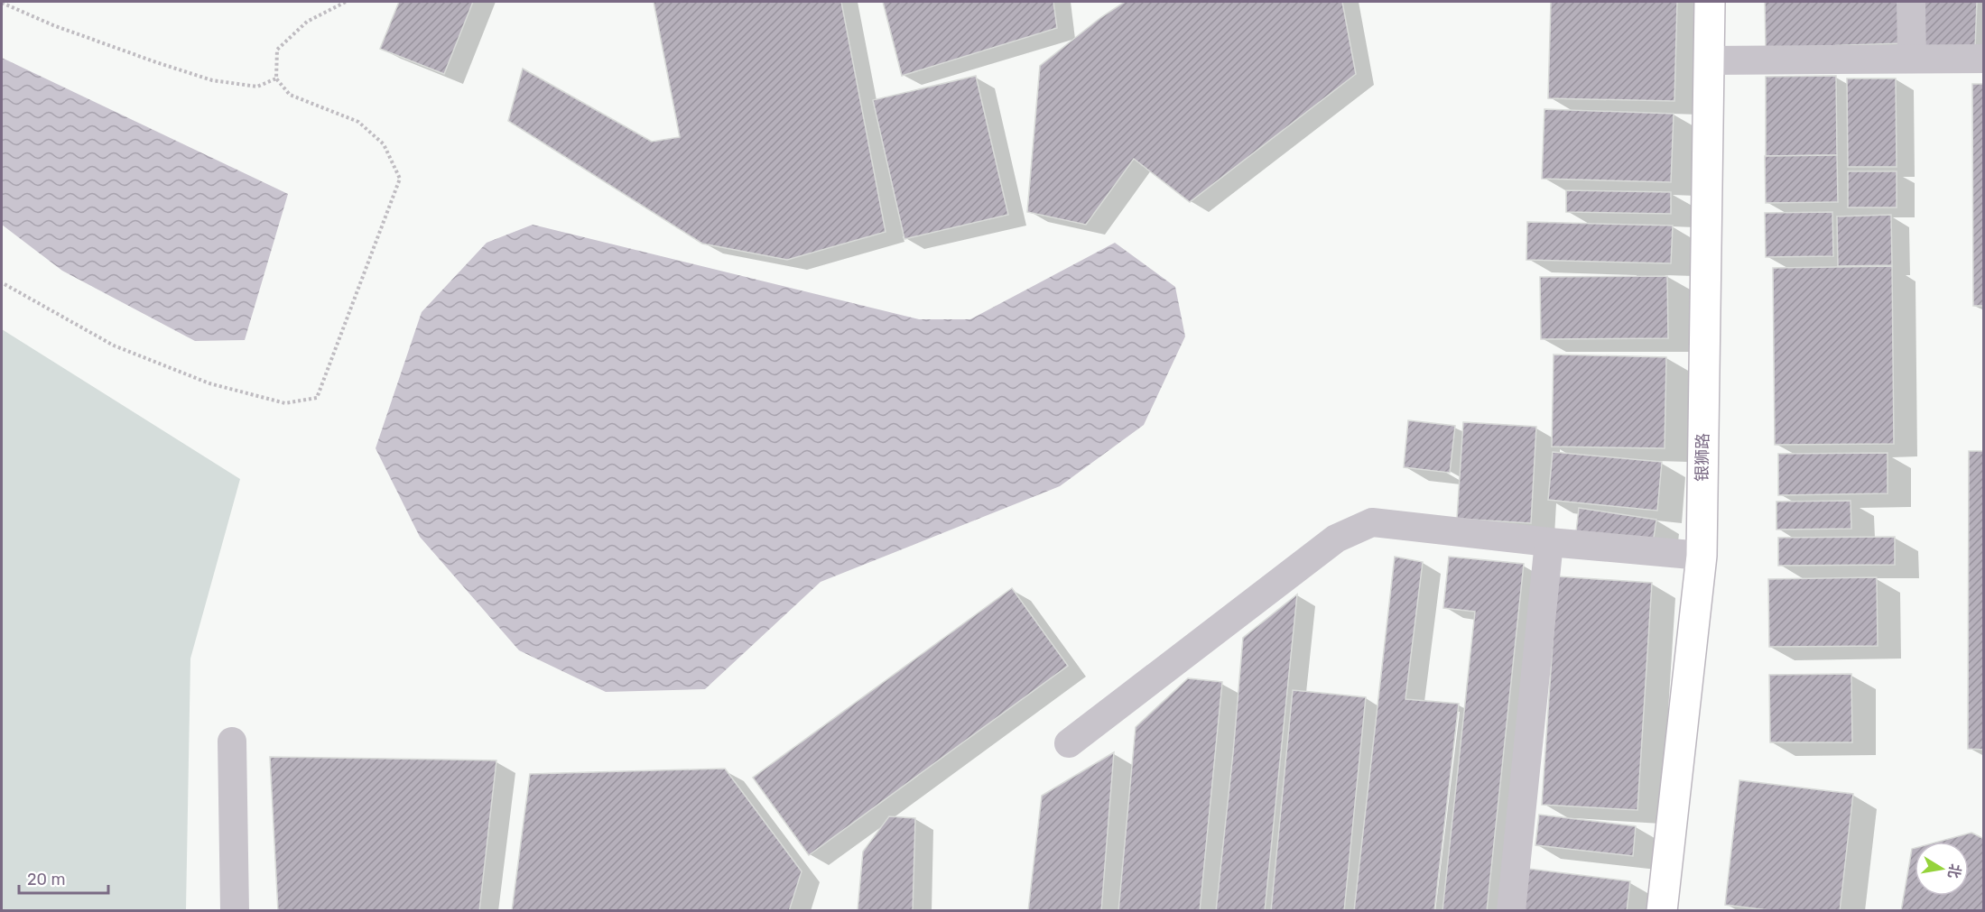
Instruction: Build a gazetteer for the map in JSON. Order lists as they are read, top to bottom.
{
  "streets": {
    "main road": ["银狮路"]
  },
  "scale_bar": "20 m",
  "north": "right"
}
